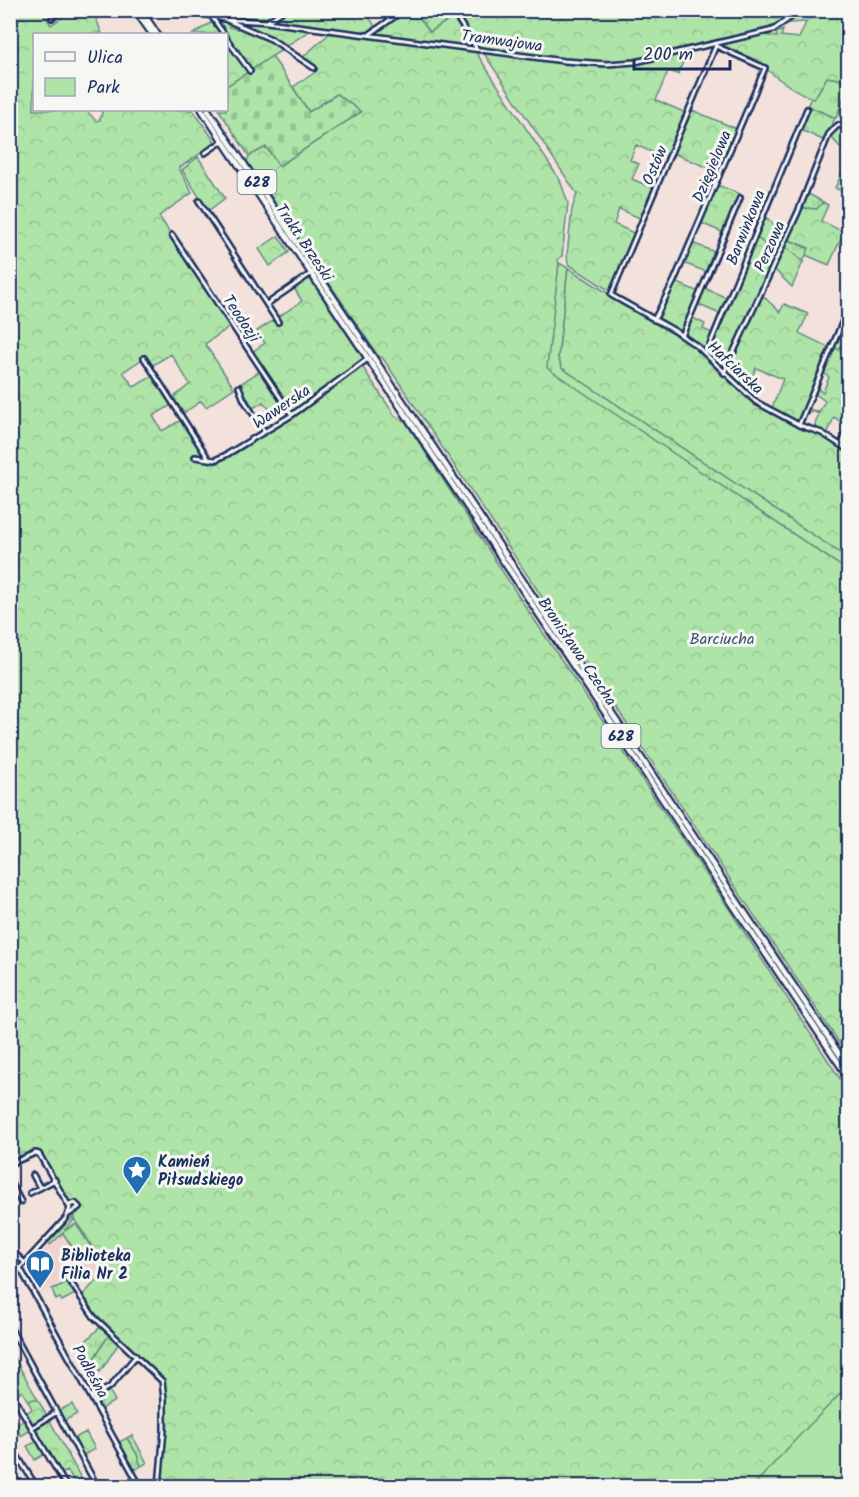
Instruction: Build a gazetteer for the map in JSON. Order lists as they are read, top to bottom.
{
  "streets": {
    "main road": ["628", "Trakt Brzeski", "Bronisława Czecha"],
    "street": [
      "Tramwajowa",
      "Ostów",
      "Dzięgielowa",
      "Barwinkowa",
      "Perzowa",
      "Teodozji",
      "Hafciarska",
      "Wawerska",
      "Podleśna"
    ]
  },
  "crossings": [
    ["Tramwajowa", "Ostów"],
    ["Tramwajowa", "Dzięgielowa"],
    ["Ostów", "Dzięgielowa"],
    ["Ostów", "Hafciarska"],
    ["Dzięgielowa", "Hafciarska"],
    ["Barwinkowa", "Hafciarska"],
    ["Trakt Brzeski", "Wawerska"],
    ["Trakt Brzeski", "Bronisława Czecha"],
    ["Perzowa", "Hafciarska"],
    ["Teodozji", "Wawerska"],
    ["Wawerska", "Bronisława Czecha"]
  ],
  "parks": ["Barciucha"],
  "places": {
    "place": ["Kamień Piłsudskiego"],
    "library": ["Biblioteka Filia Nr 2"]
  },
  "legend": ["Ulica", "Park"],
  "scale_bar": "200 m"
}
